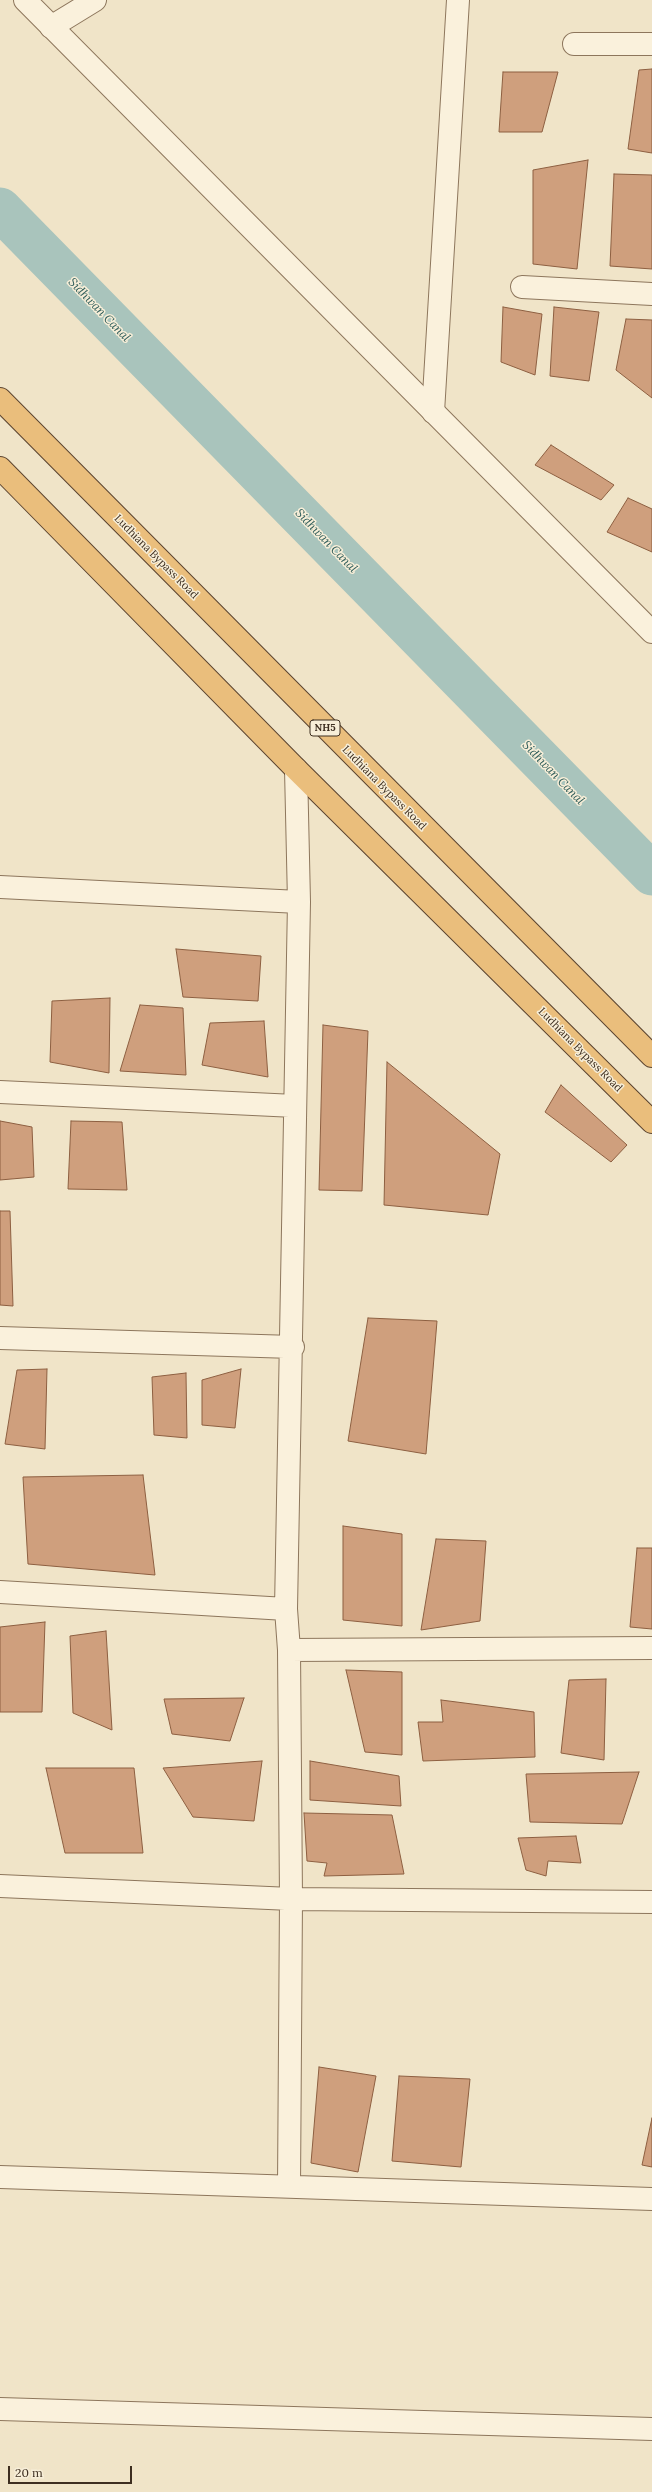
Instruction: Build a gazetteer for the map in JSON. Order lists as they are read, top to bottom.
{
  "streets": {
    "highway": ["Ludhiana Bypass Road", "NH5"]
  },
  "water": ["Sidhwan Canal"],
  "scale_bar": "20 m"
}
